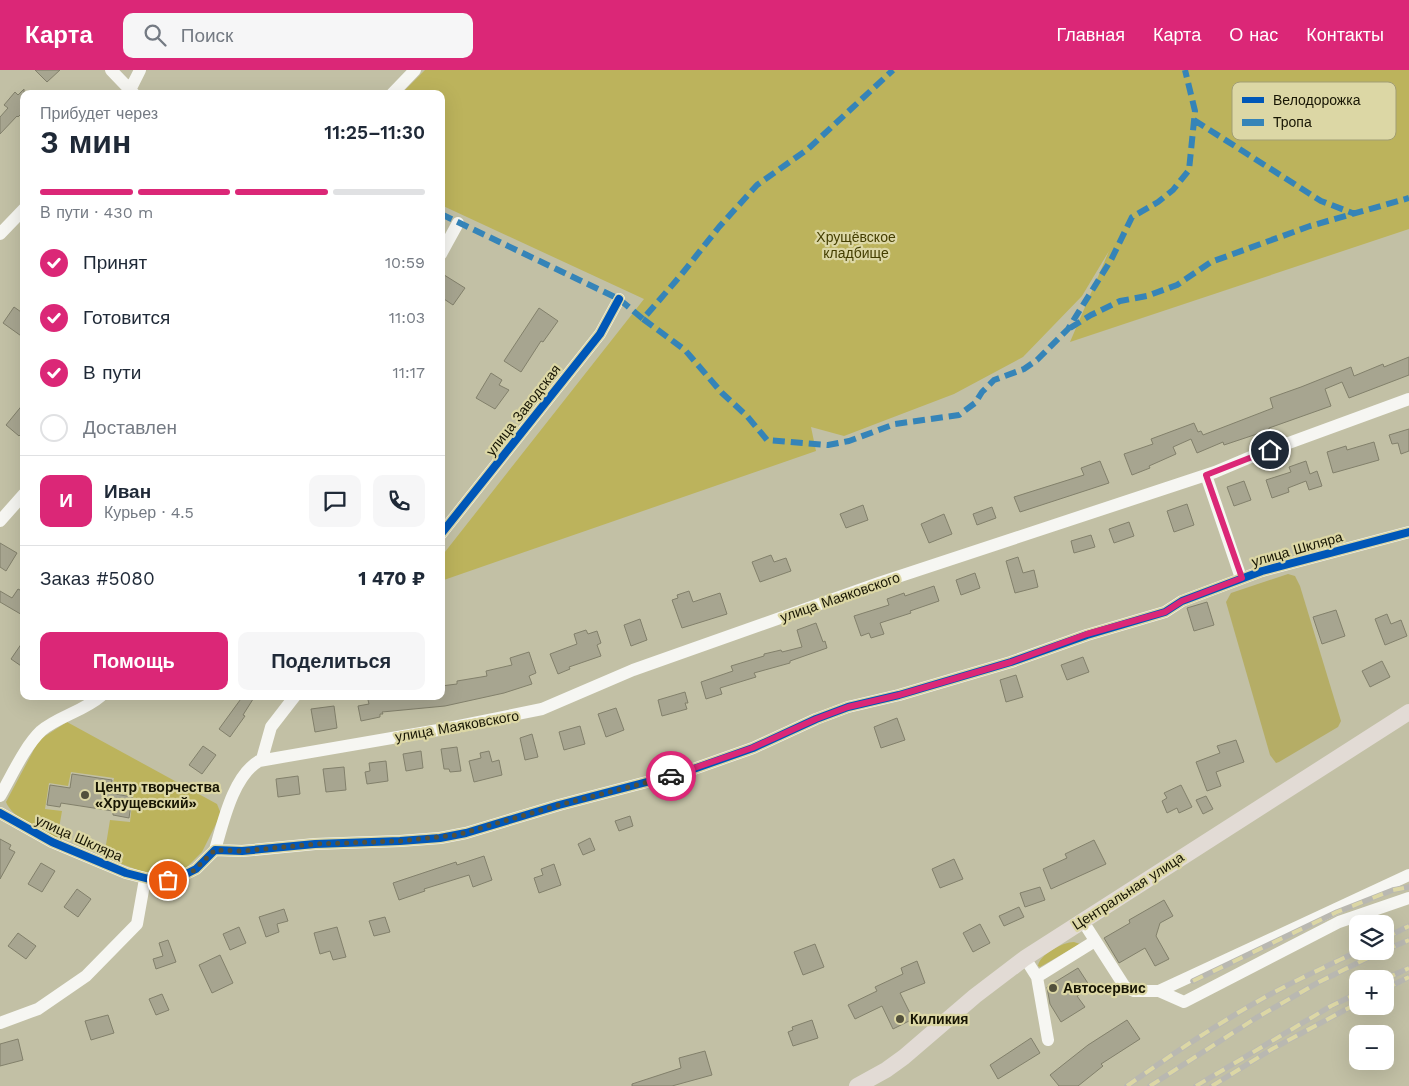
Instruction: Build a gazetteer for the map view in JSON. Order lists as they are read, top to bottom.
{
  "streets": {
    "main road": ["Центральная улица"],
    "street": ["улица Заводская", "улица Шкляра", "улица Маяковского"]
  },
  "parks": ["Хрущёвское кладбище"],
  "places": ["Центр творчества «Хрущевский»", "Автосервис", "Киликия"],
  "legend": ["Велодорожка", "Тропа"],
  "page": {
    "header": "Карта",
    "search": "Поиск",
    "nav": [
      "Главная",
      "Карта",
      "О нас",
      "Контакты"
    ],
    "heading": ["3 мин", "Прибудет через", "11:25–11:30"],
    "panel": [
      "Иван",
      "Курьер · 4.5",
      "Заказ #5080",
      "1 470 ₽"
    ],
    "bar": "В пути · 430 m",
    "list": [
      ["Принят", "10:59"],
      ["Готовится", "11:03"],
      ["В пути", "11:17"],
      "Доставлен"
    ],
    "round": "И",
    "buttons": ["Помощь", "Поделиться"],
    "map_buttons": ["+", "−"]
  }
}
